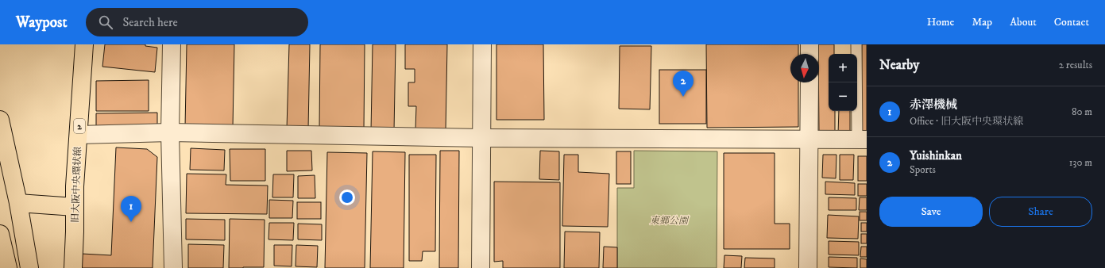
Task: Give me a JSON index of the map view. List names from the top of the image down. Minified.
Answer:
{"streets":{"main road":["2","旧大阪中央環状線"]},"parks":["東郷公園"],"north":"bottom","page":{"header":"Waypost","search":"Search here","nav":["Home","Map","About","Contact"],"heading":["Nearby","2 results"],"map_buttons":["+","−"],"pins":["2","1"],"list":[{"mark":"1","name":"赤澤機械","note":"Office · 旧大阪中央環状線","value":"80 m"},{"mark":"2","name":"Yuishinkan","note":"Sports","value":"130 m"}],"buttons":["Save","Share"]}}
